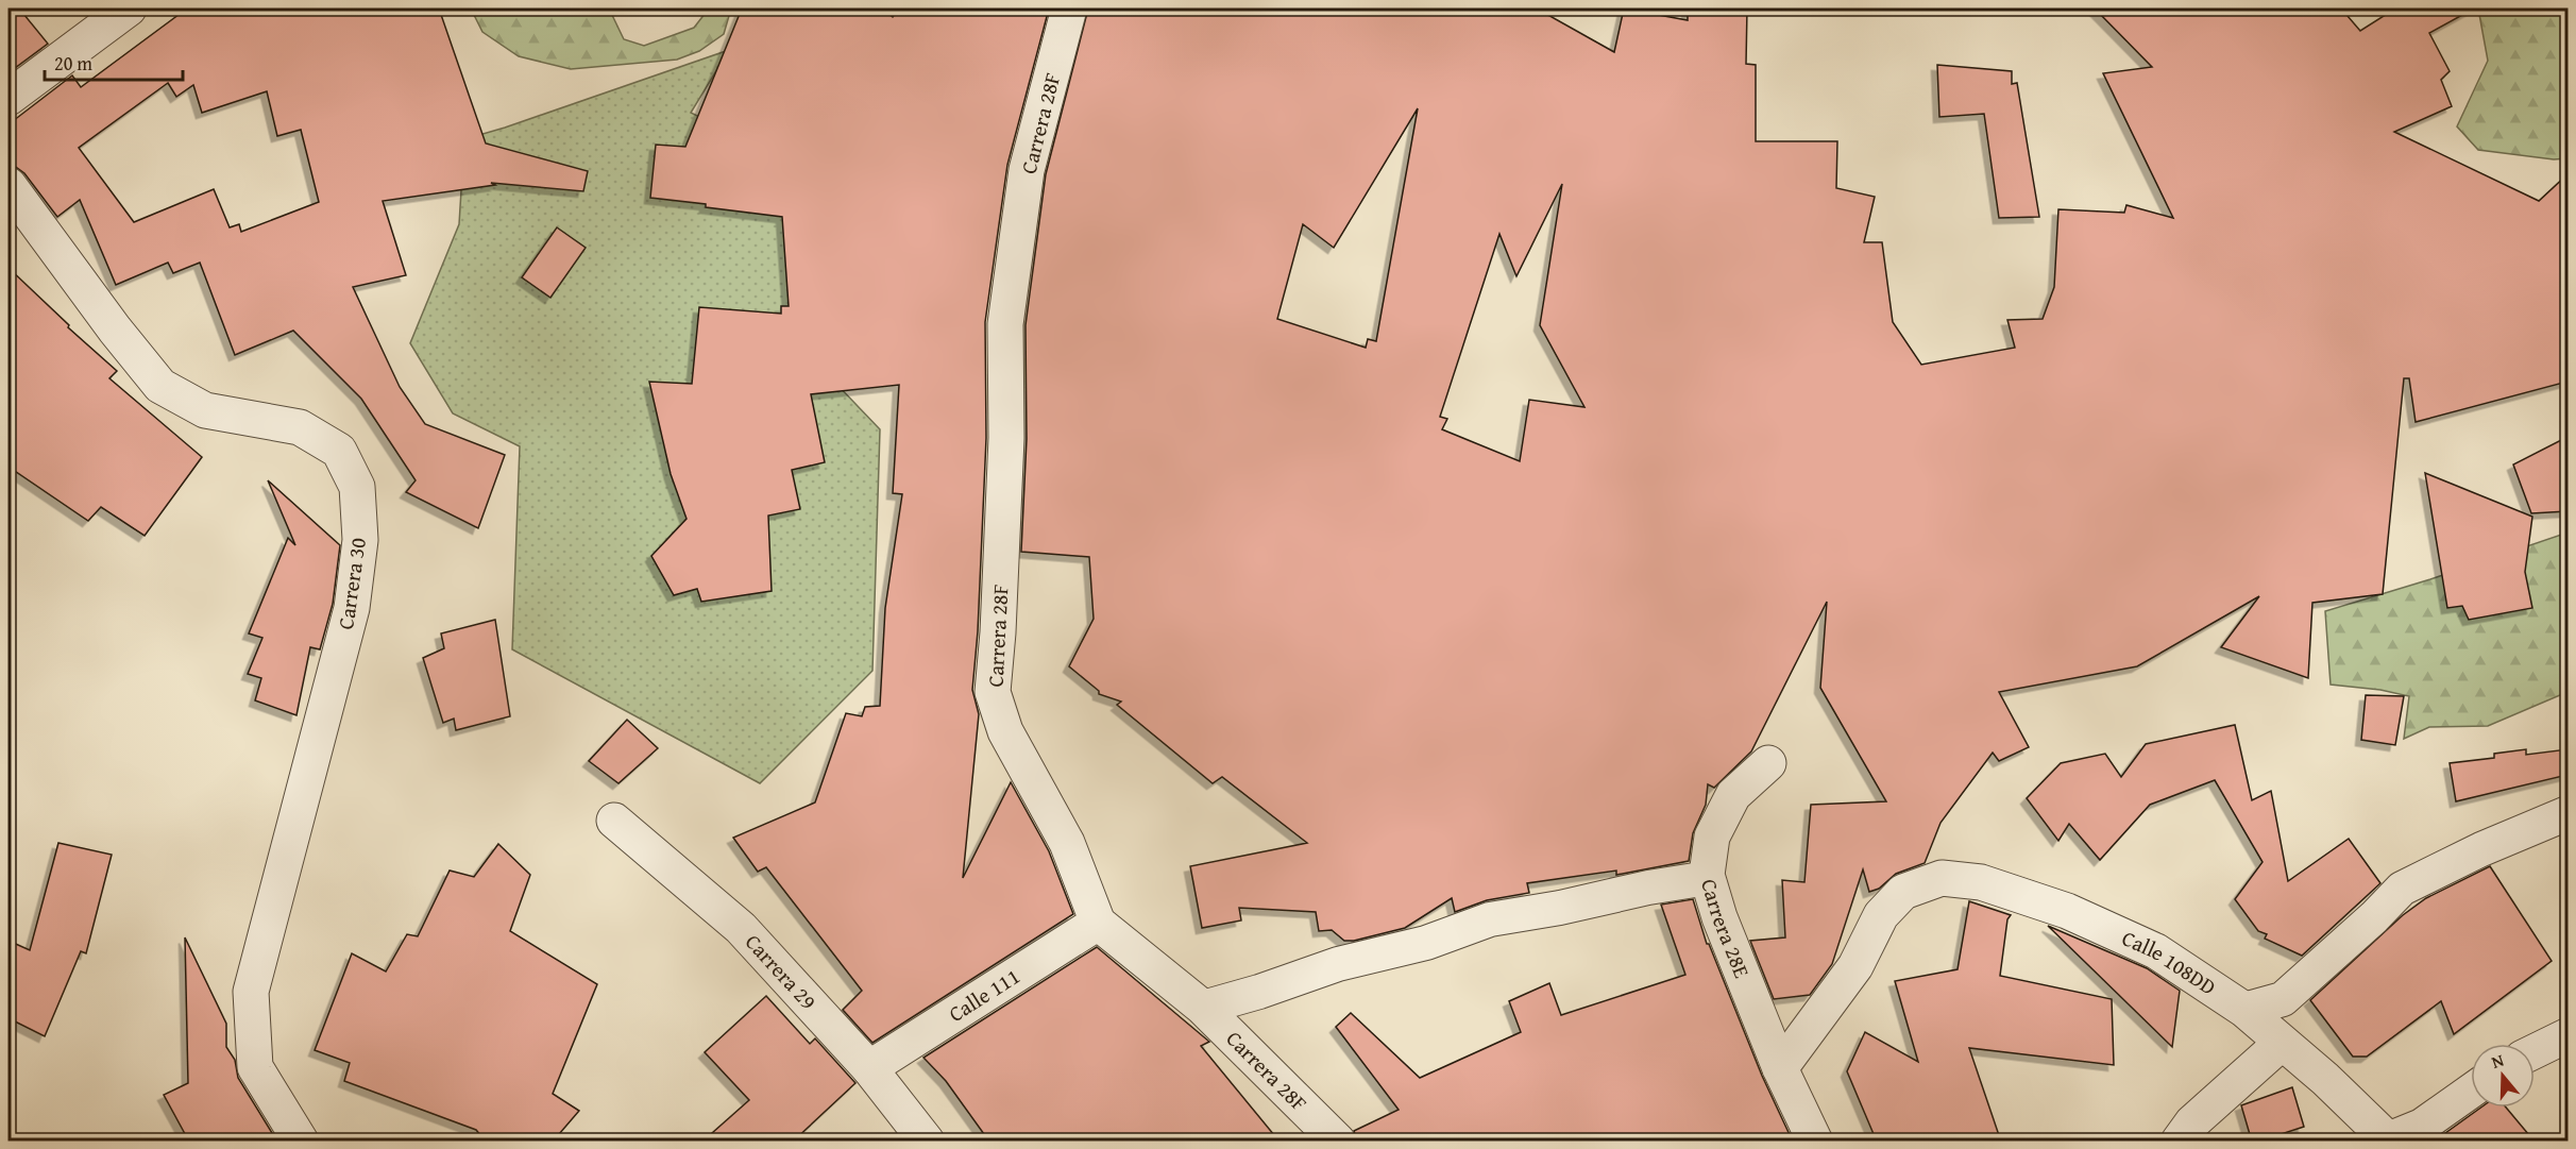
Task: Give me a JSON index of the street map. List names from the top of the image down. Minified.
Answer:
{"streets":{"street":["Carrera 28F","Carrera 30","Carrera 28E","Calle 108DD","Carrera 29","Calle 111"]},"crossings":[["Carrera 28F","Calle 111"],["Carrera 28E","Calle 108DD"],["Carrera 29","Calle 111"]],"scale_bar":"20 m","north":"top"}
